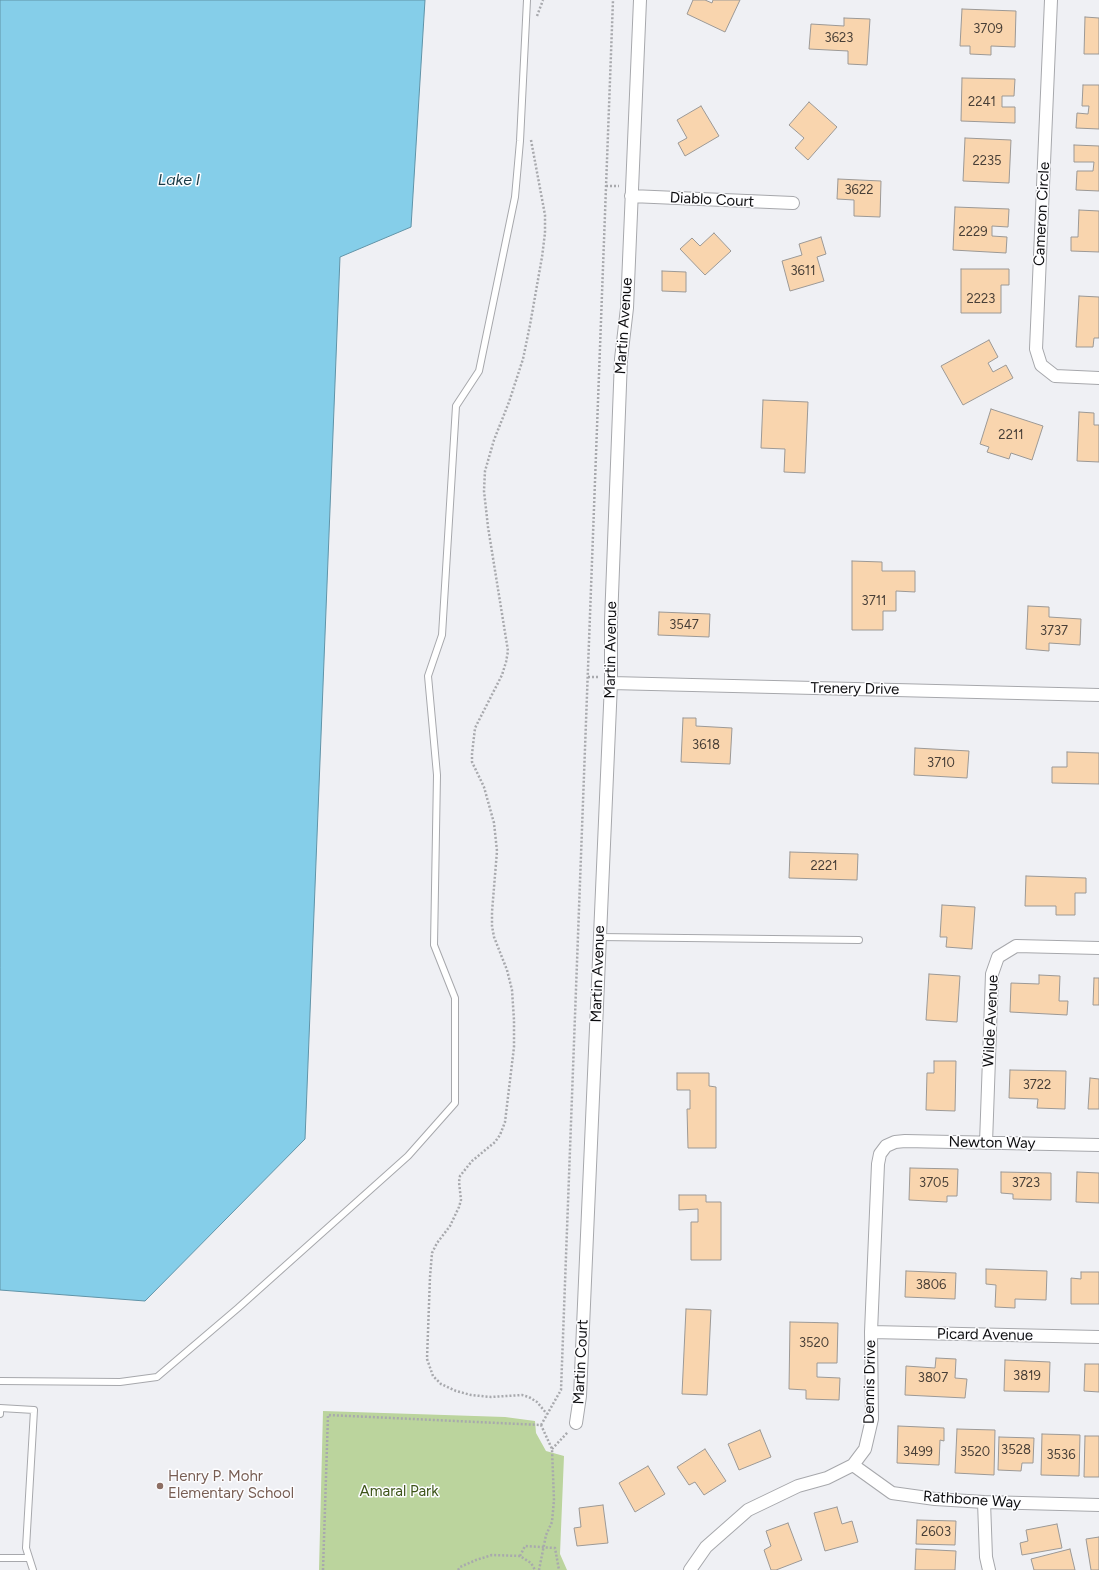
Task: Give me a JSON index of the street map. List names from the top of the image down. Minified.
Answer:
{"streets":{"street":["Diablo Court","Cameron Circle","Martin Avenue","Trenery Drive","Wilde Avenue","Newton Way","Picard Avenue","Martin Court","Dennis Drive","Rathbone Way"]},"crossings":[["Diablo Court","Martin Avenue"],["Martin Avenue","Trenery Drive"],["Martin Avenue","Martin Court"],["Wilde Avenue","Newton Way"],["Newton Way","Dennis Drive"],["Picard Avenue","Dennis Drive"],["Dennis Drive","Rathbone Way"]],"water":["Lake I"],"parks":["Amaral Park"],"places":["Henry P. Mohr Elementary School"],"house_numbers":["3709","3623","2241","2235","3622","2229","3611","2223","2211","3711","3547","3737","3618","3710","2221","3722","3705","3723","3806","3520","3819","3807","3528","3499","3520","3536","2603"]}
